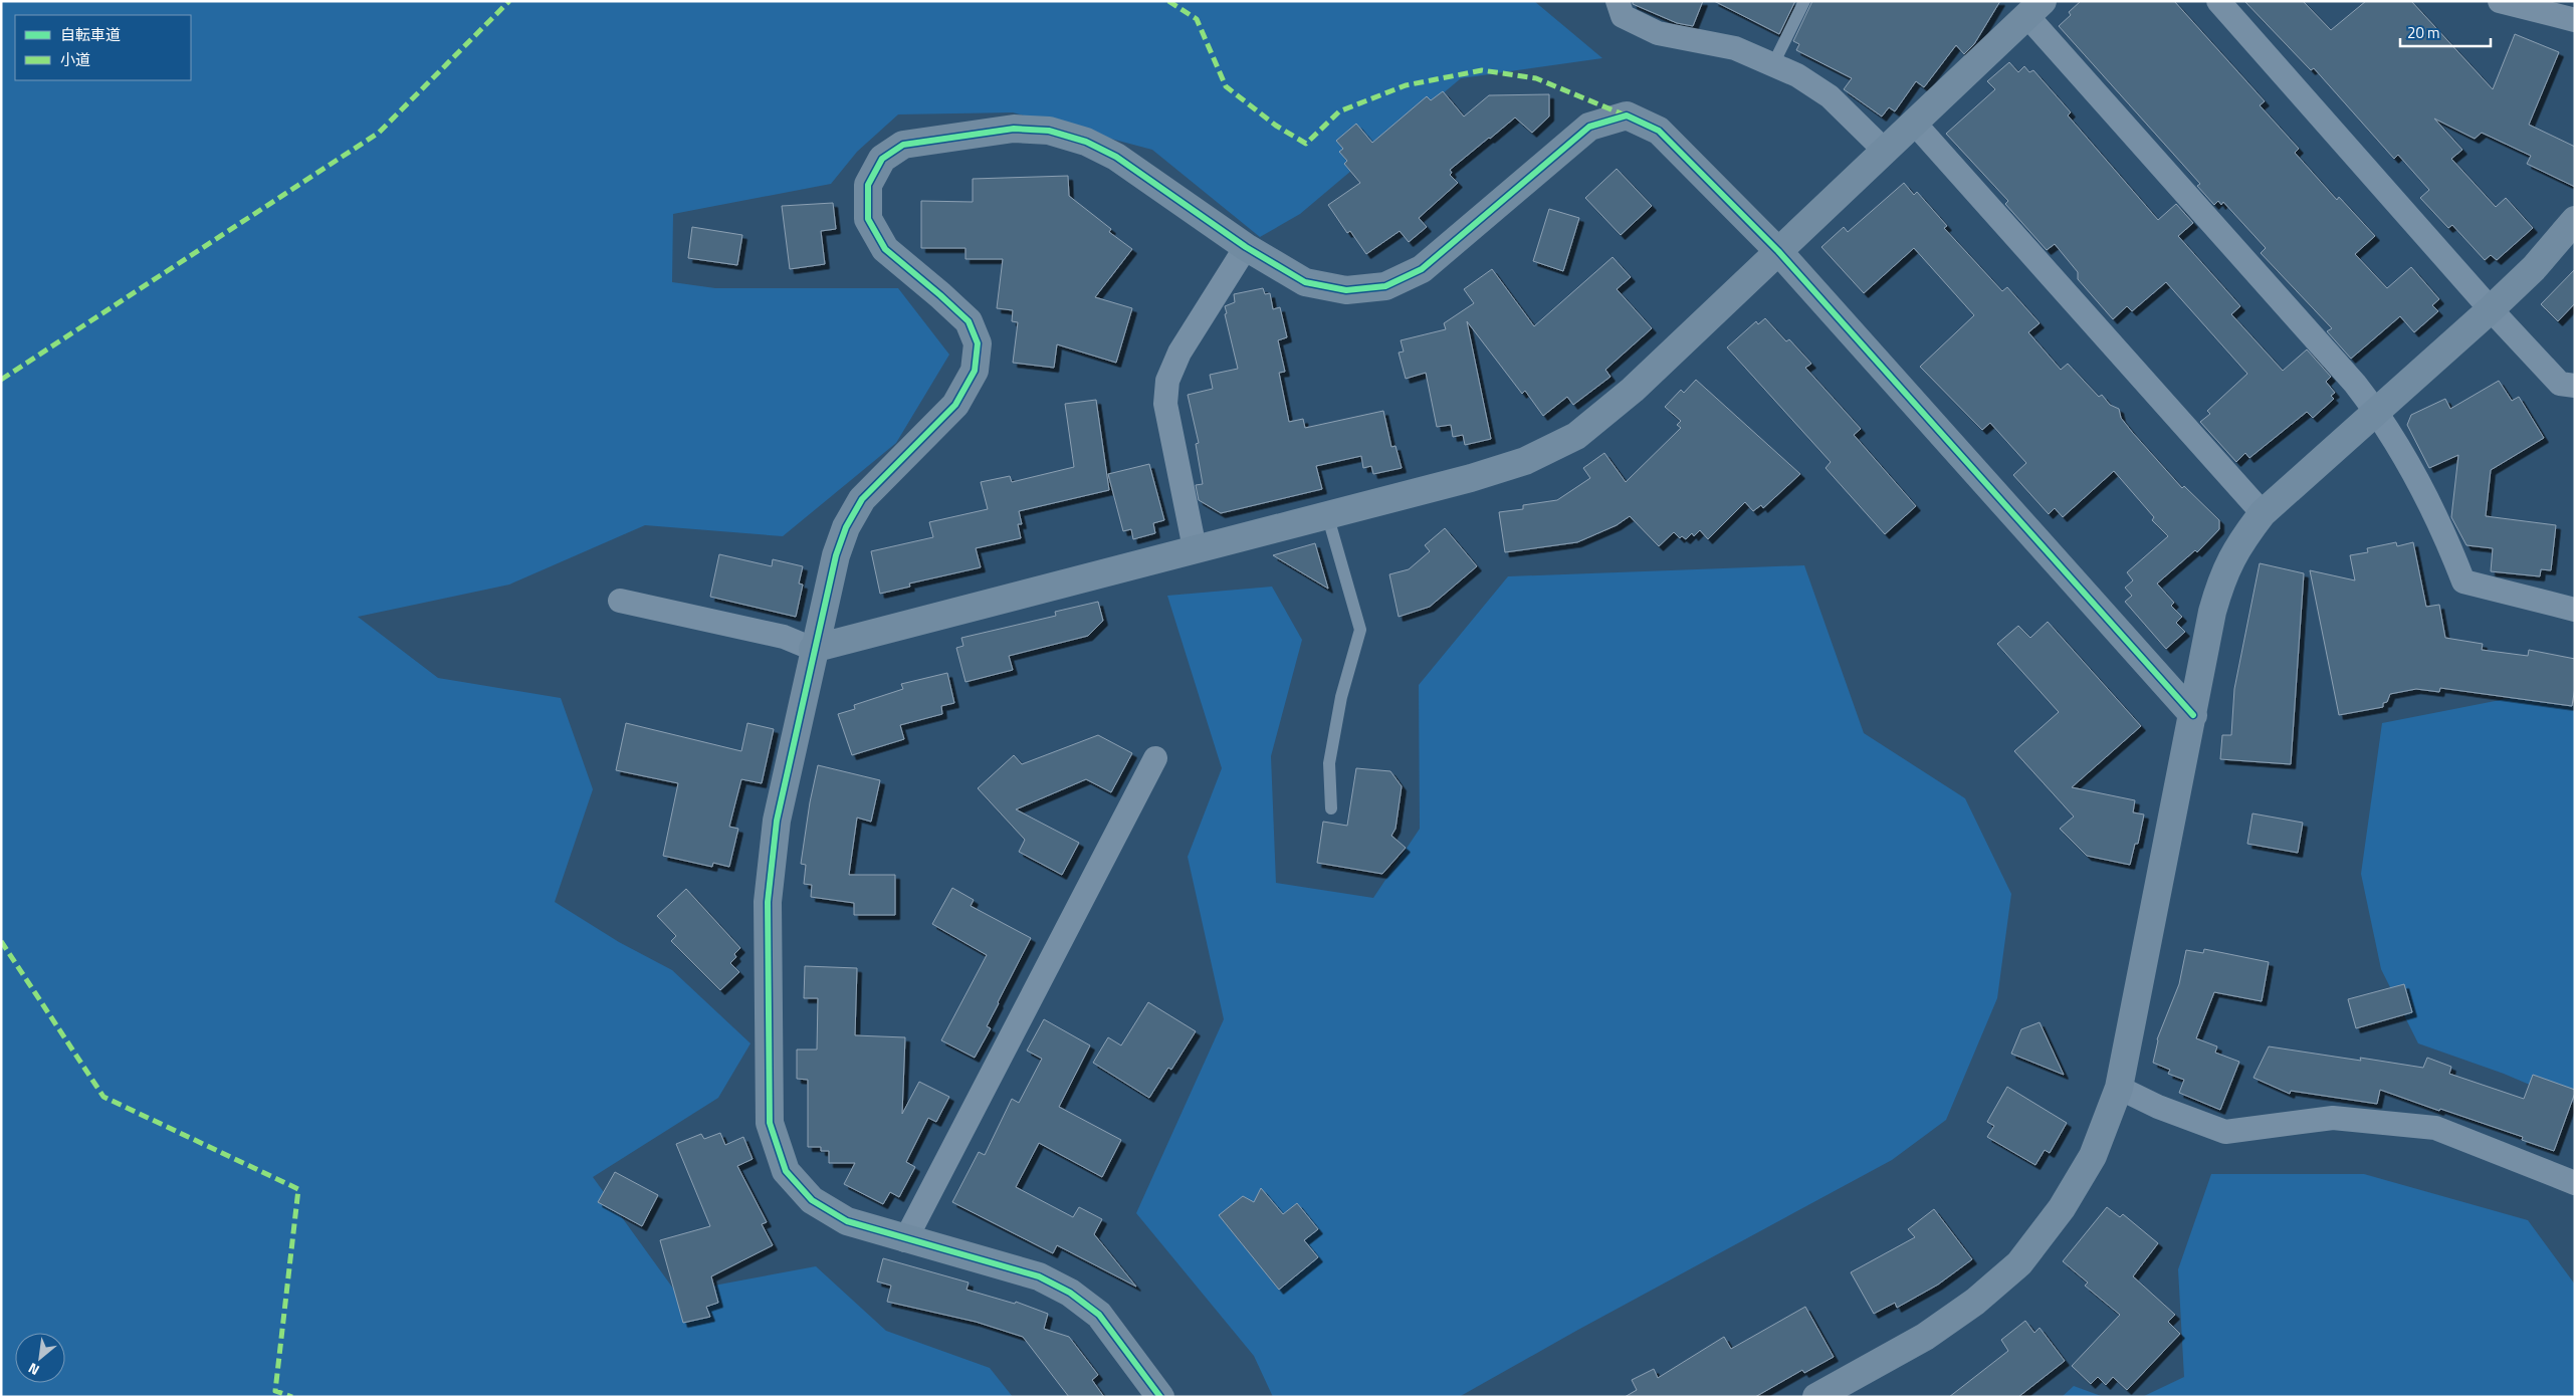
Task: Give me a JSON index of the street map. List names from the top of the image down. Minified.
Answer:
{"legend":["自転車道","小道"],"scale_bar":"20 m","north":"bottom left"}
